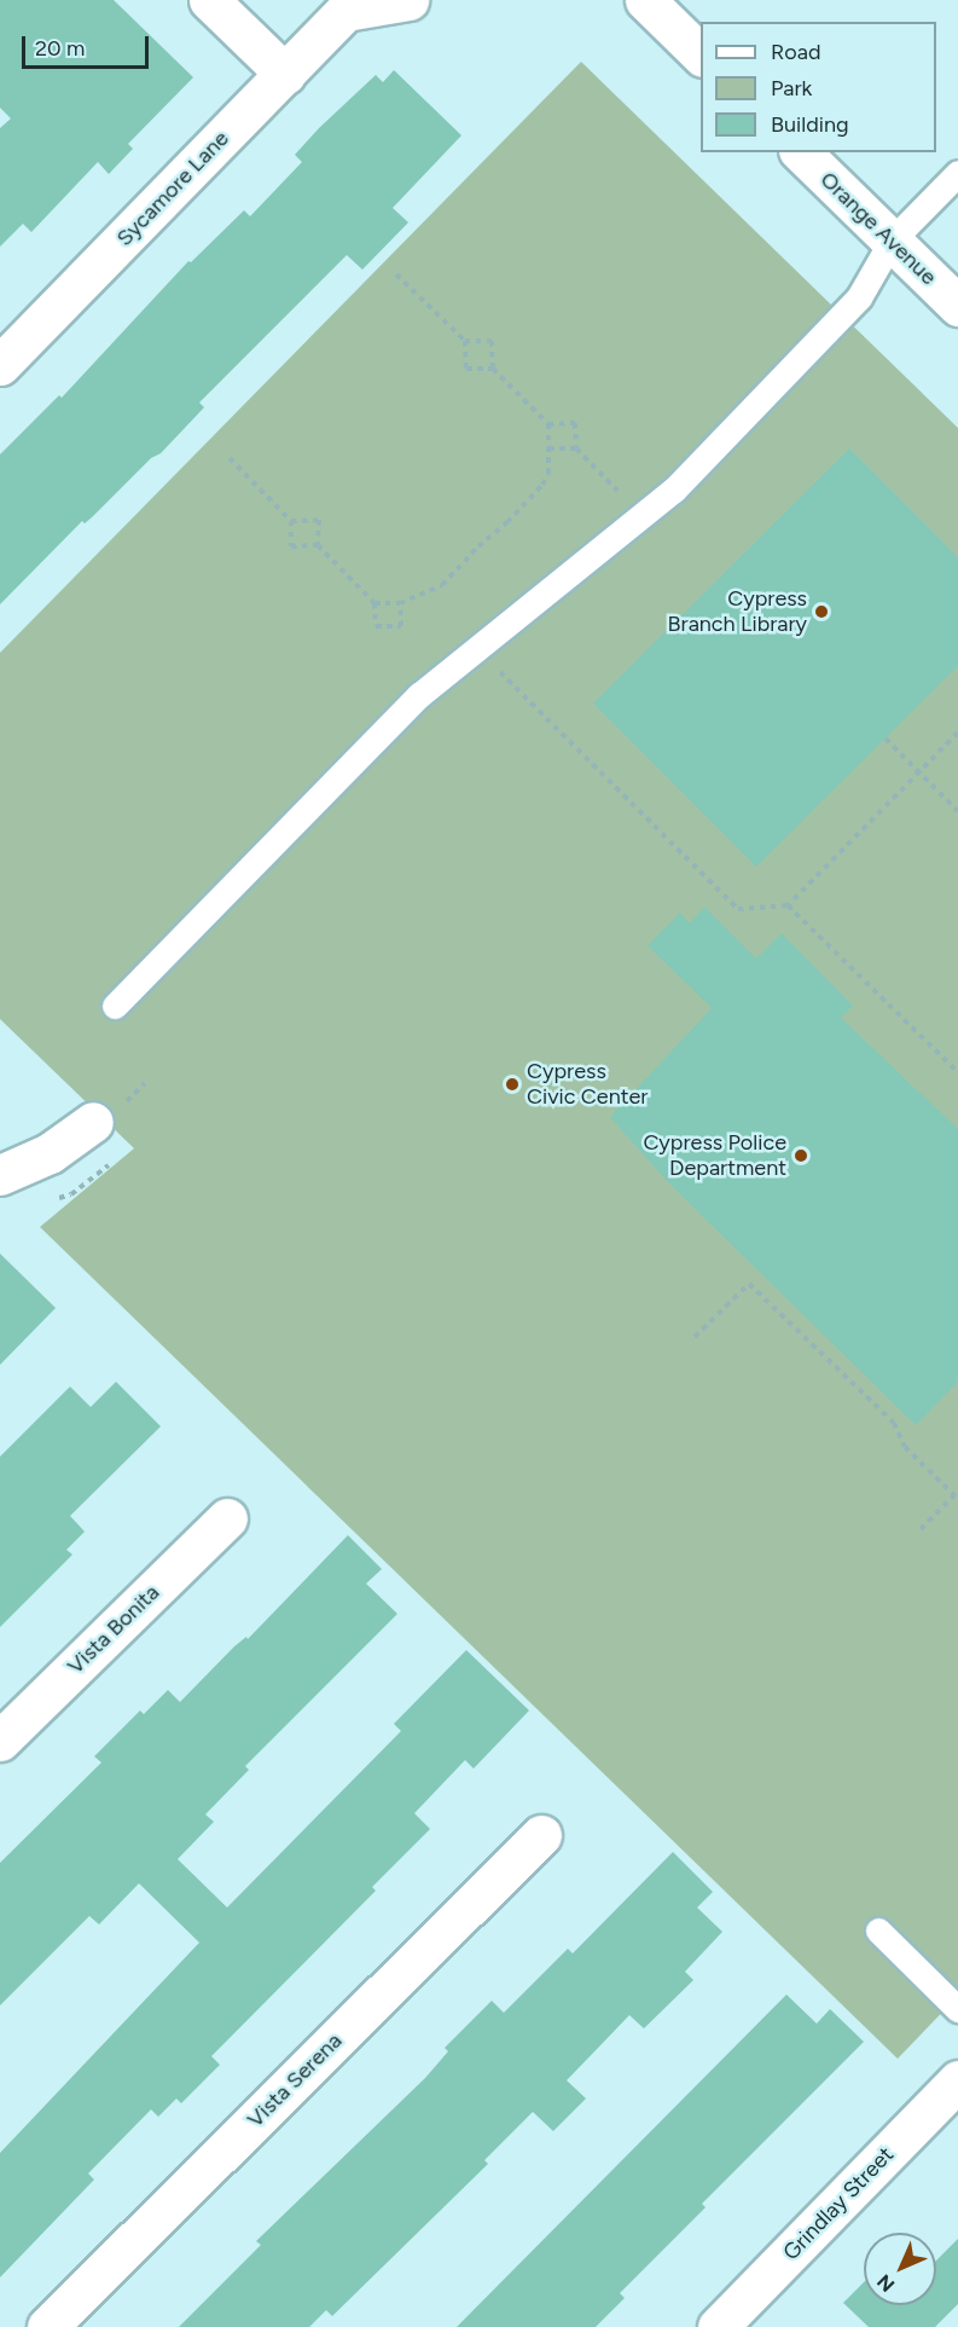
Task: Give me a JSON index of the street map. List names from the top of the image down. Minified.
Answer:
{"streets":{"street":["Sycamore Lane","Orange Avenue","Vista Bonita","Vista Serena","Grindlay Street"]},"places":["Cypress Branch Library","Cypress Civic Center","Cypress Police Department"],"legend":["Road","Park","Building"],"scale_bar":"20 m","north":"bottom left"}
